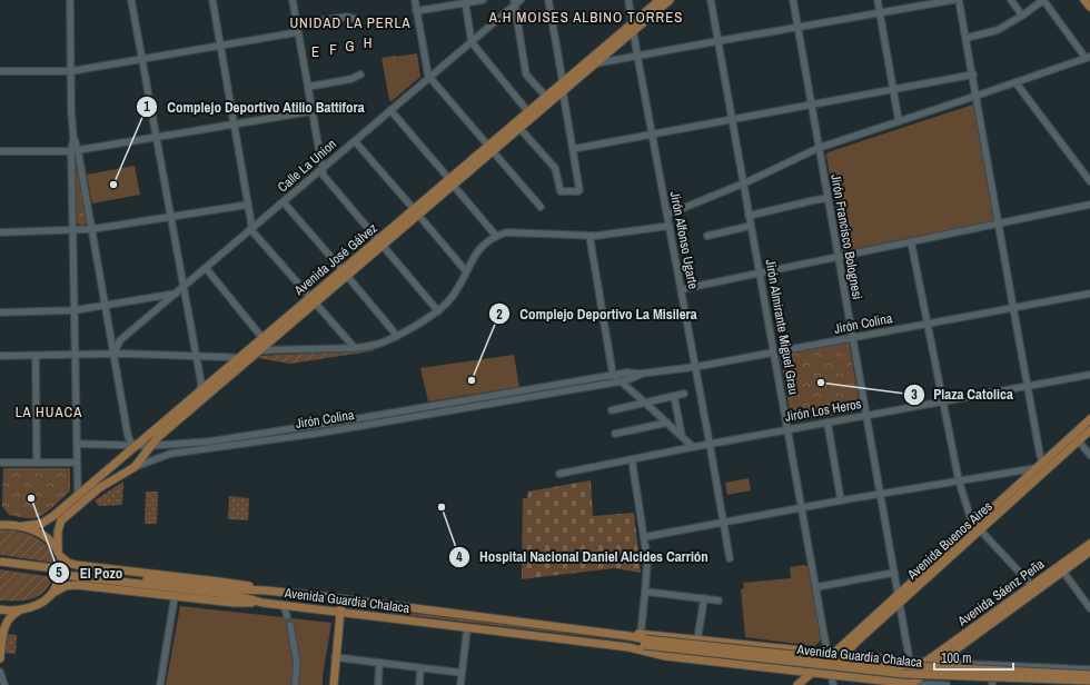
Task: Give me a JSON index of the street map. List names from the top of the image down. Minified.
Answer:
{"streets":{"main road":["Avenida José Gálvez","Jirón Colina","Avenida Buenos Aires","Avenida Sáenz Peña","Avenida Guardia Chalaca"],"street":["Calle La Union","Jirón Francisco Bolognesi","Jirón Alfonso Ugarte","Jirón Almirante Miguel Grau","Jirón Los Heros"]},"crossings":[["Jirón Francisco Bolognesi","Jirón Colina"],["Jirón Francisco Bolognesi","Jirón Los Heros"],["Jirón Francisco Bolognesi","Avenida Buenos Aires"],["Jirón Francisco Bolognesi","Avenida Guardia Chalaca"],["Jirón Alfonso Ugarte","Avenida José Gálvez"],["Jirón Alfonso Ugarte","Jirón Colina"],["Jirón Alfonso Ugarte","Jirón Los Heros"],["Avenida José Gálvez","Jirón Colina"],["Jirón Colina","Jirón Almirante Miguel Grau"],["Jirón Almirante Miguel Grau","Jirón Los Heros"],["Jirón Almirante Miguel Grau","Avenida Buenos Aires"],["Jirón Almirante Miguel Grau","Avenida Guardia Chalaca"],["Avenida Buenos Aires","Avenida Guardia Chalaca"],["Avenida Sáenz Peña","Avenida Guardia Chalaca"]],"districts":["A.H MOISES ALBINO TORRES","UNIDAD LA PERLA","H","G","F","E","LA HUACA"],"places":["Complejo Deportivo Atilio Battifora","Complejo Deportivo La Misilera","Plaza Catolica","El Pozo","Hospital Nacional Daniel Alcides Carrión"],"scale_bar":"100 m"}
